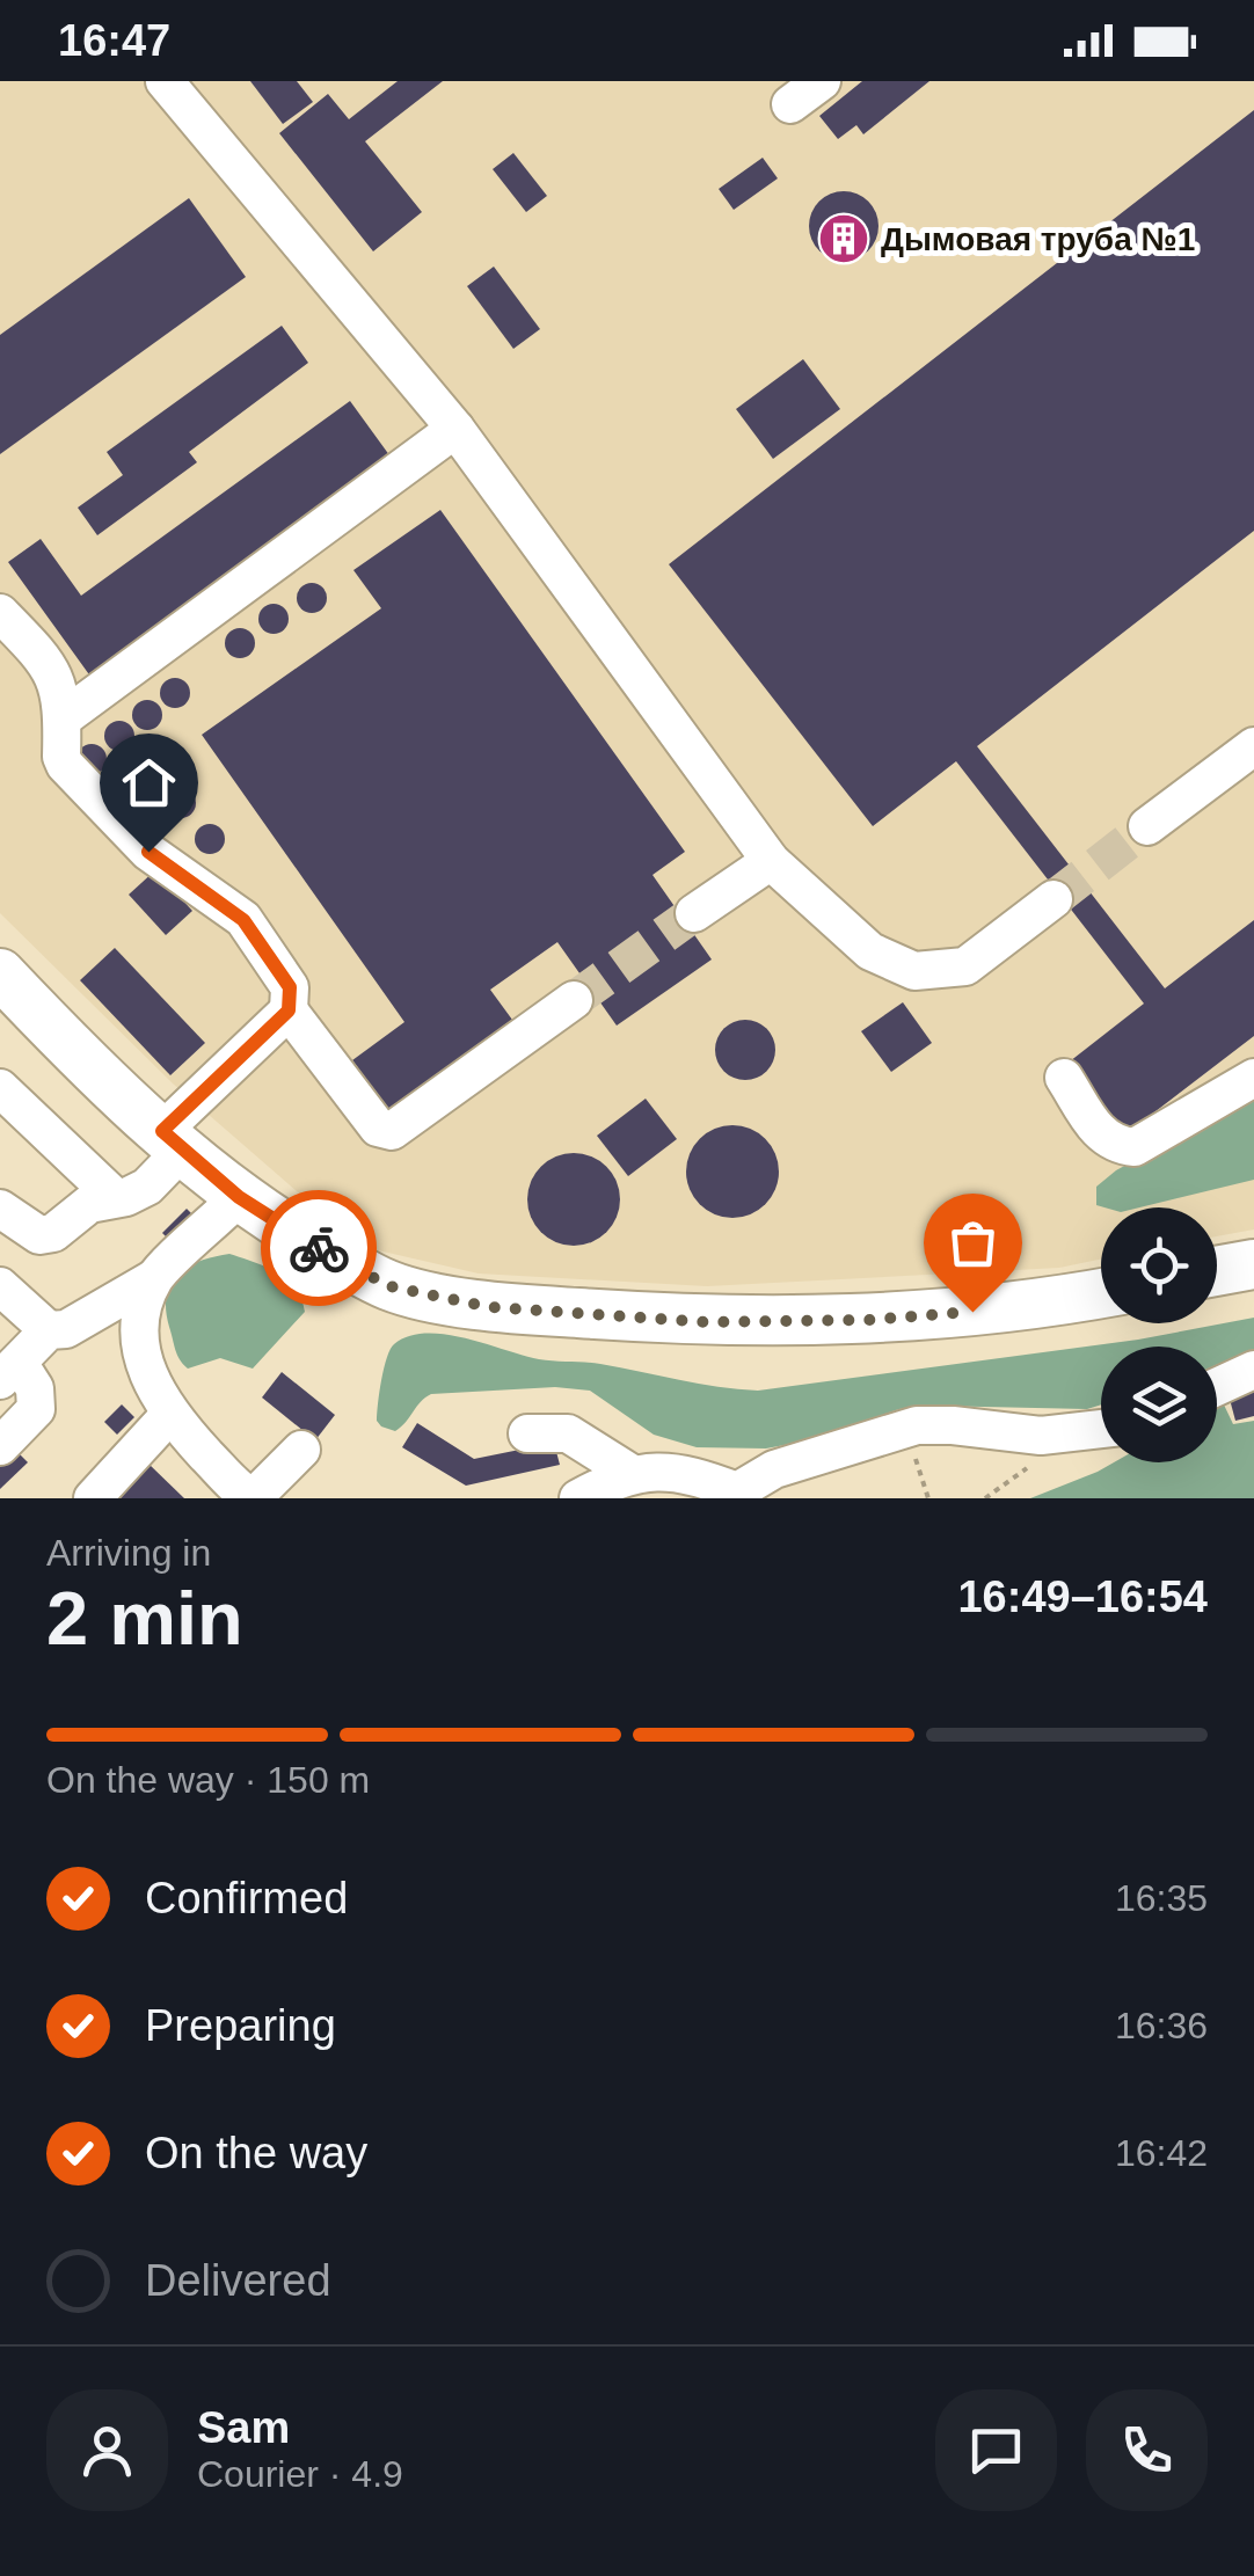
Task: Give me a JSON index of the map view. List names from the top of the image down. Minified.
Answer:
{"places":{"building":["Дымовая труба №1"]},"page":{"status":"16:47","heading":["2 min","Arriving in","16:49–16:54"],"panel":["Sam","Courier · 4.9"],"bar":"On the way · 150 m","list":[["Confirmed","16:35"],["Preparing","16:36"],["On the way","16:42"],"Delivered"]}}
